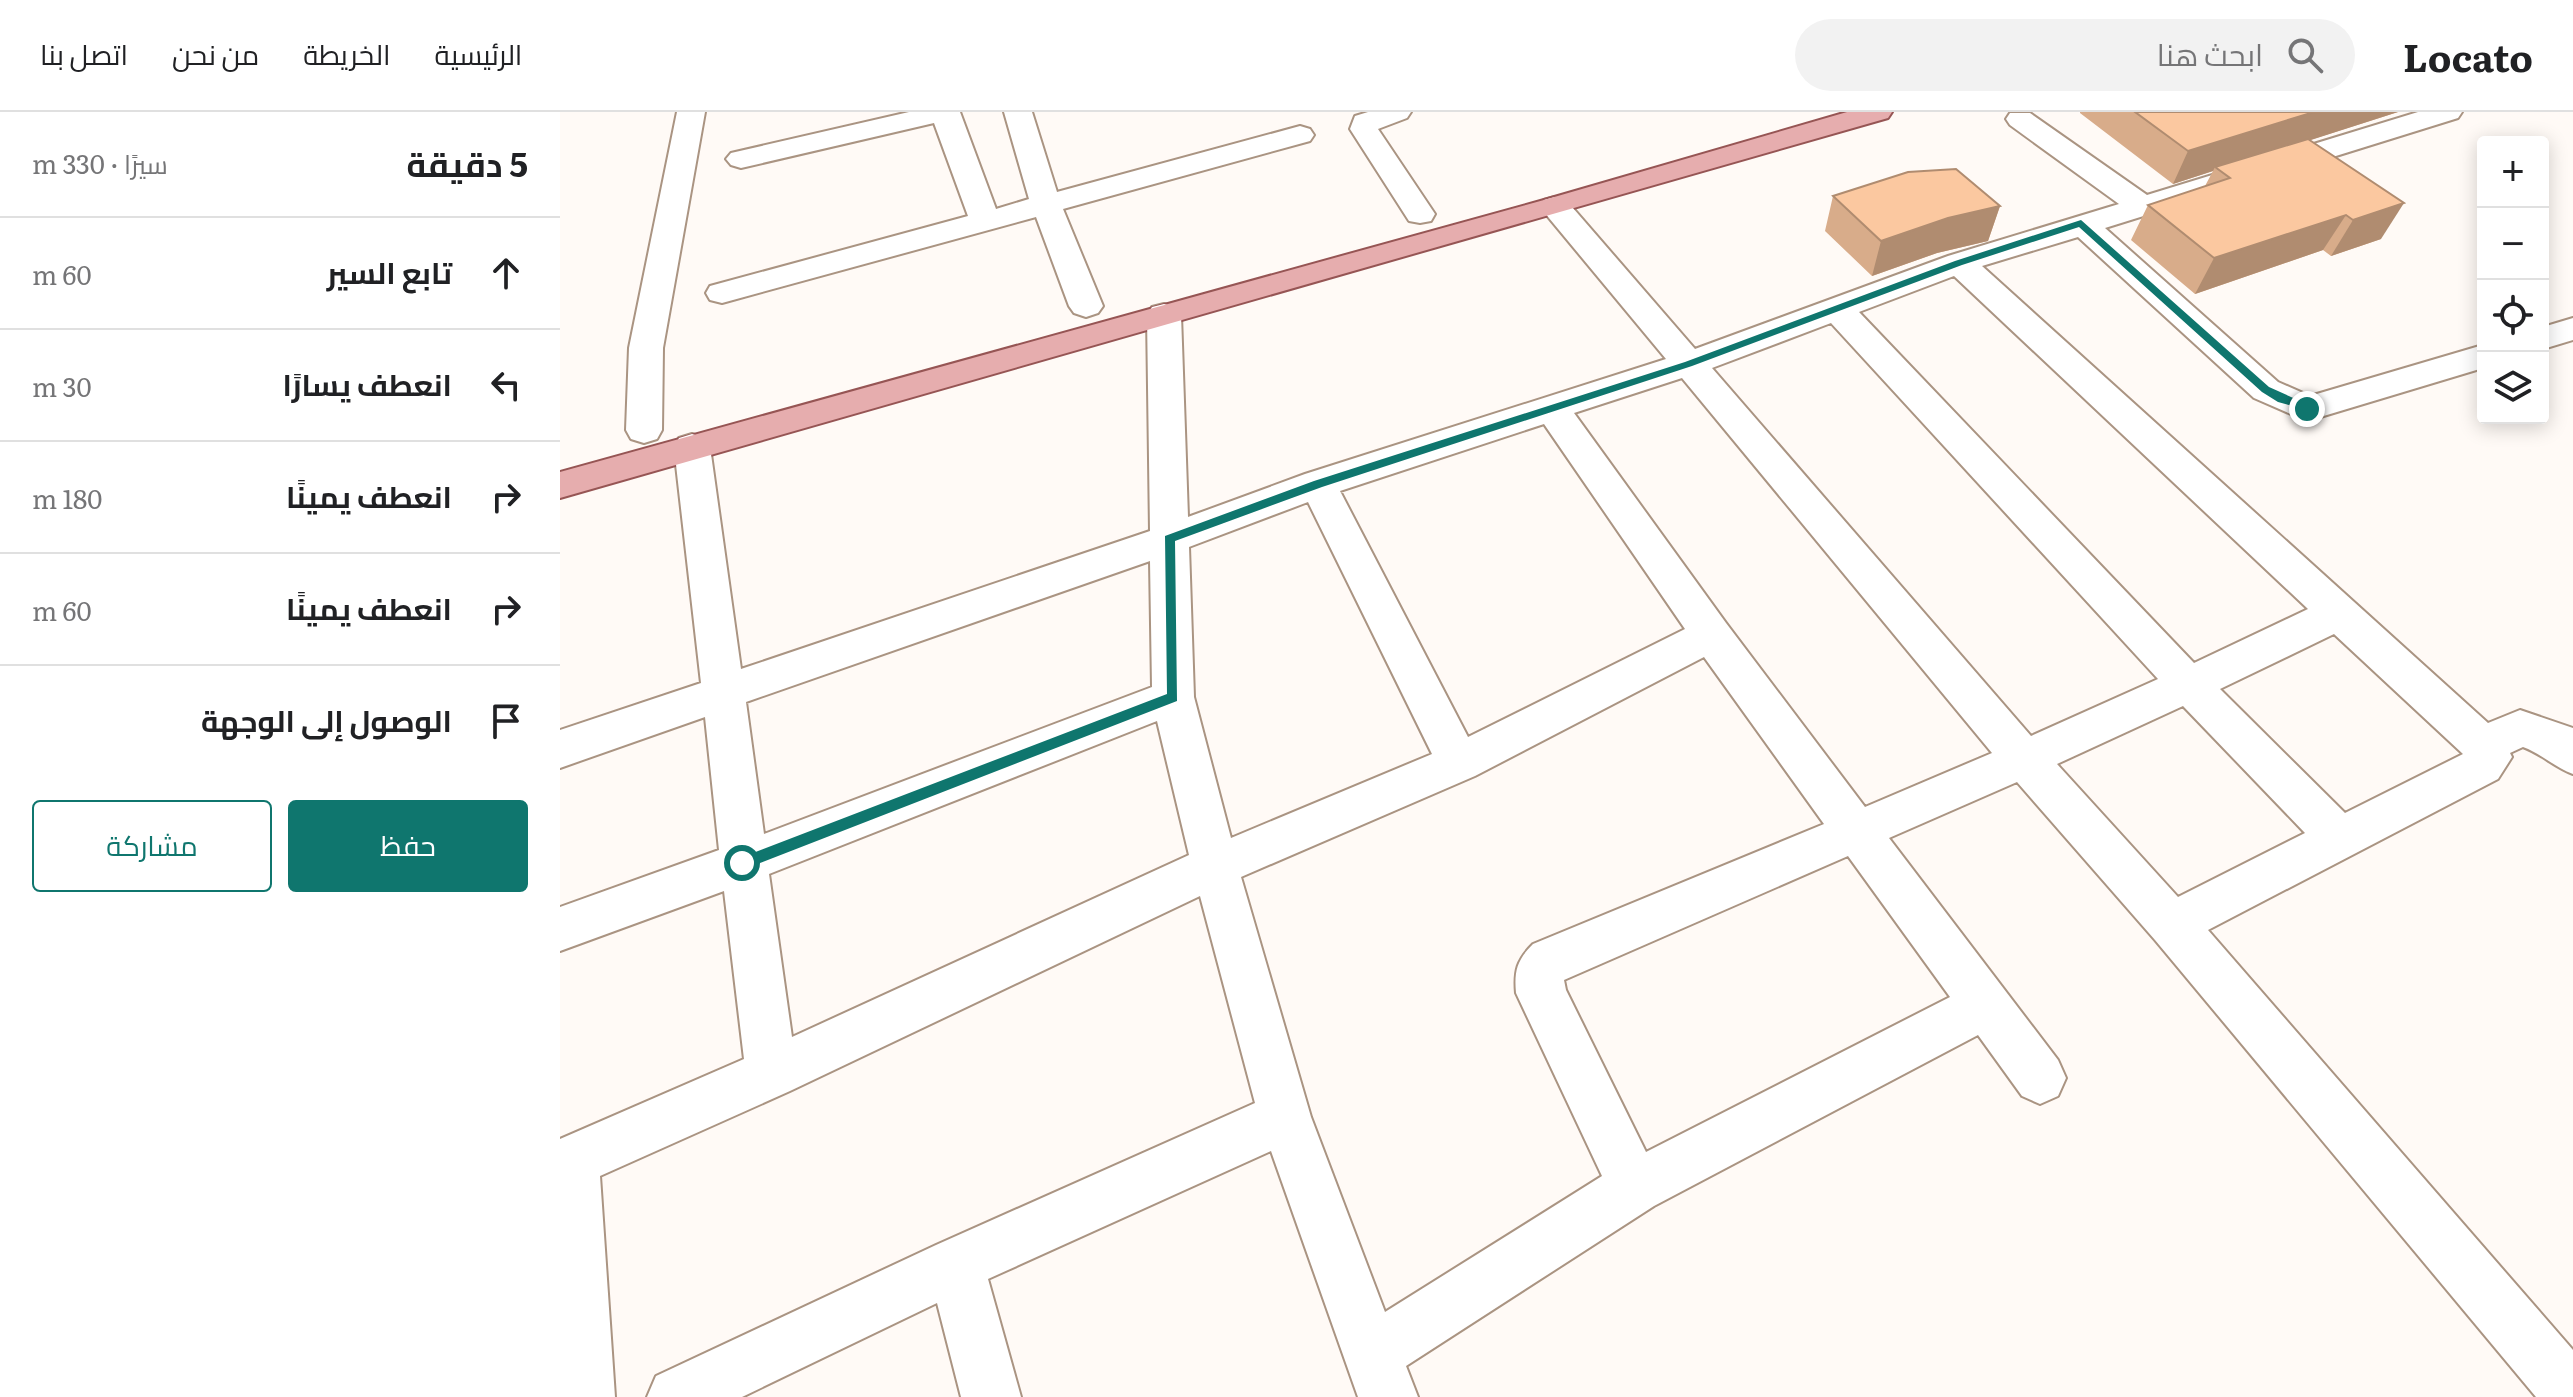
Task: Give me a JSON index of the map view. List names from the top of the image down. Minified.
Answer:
{"page":{"header":"Locato","search":"ابحث هنا","nav":["الرئيسية","الخريطة","من نحن","اتصل بنا"],"heading":["5 دقيقة","سيرًا · 330 m"],"map_buttons":["+","−"],"list":[["تابع السير","60 m"],["انعطف يسارًا","30 m"],["انعطف يمينًا","180 m"],["انعطف يمينًا","60 m"],"الوصول إلى الوجهة"],"buttons":["حفظ","مشاركة"]}}
